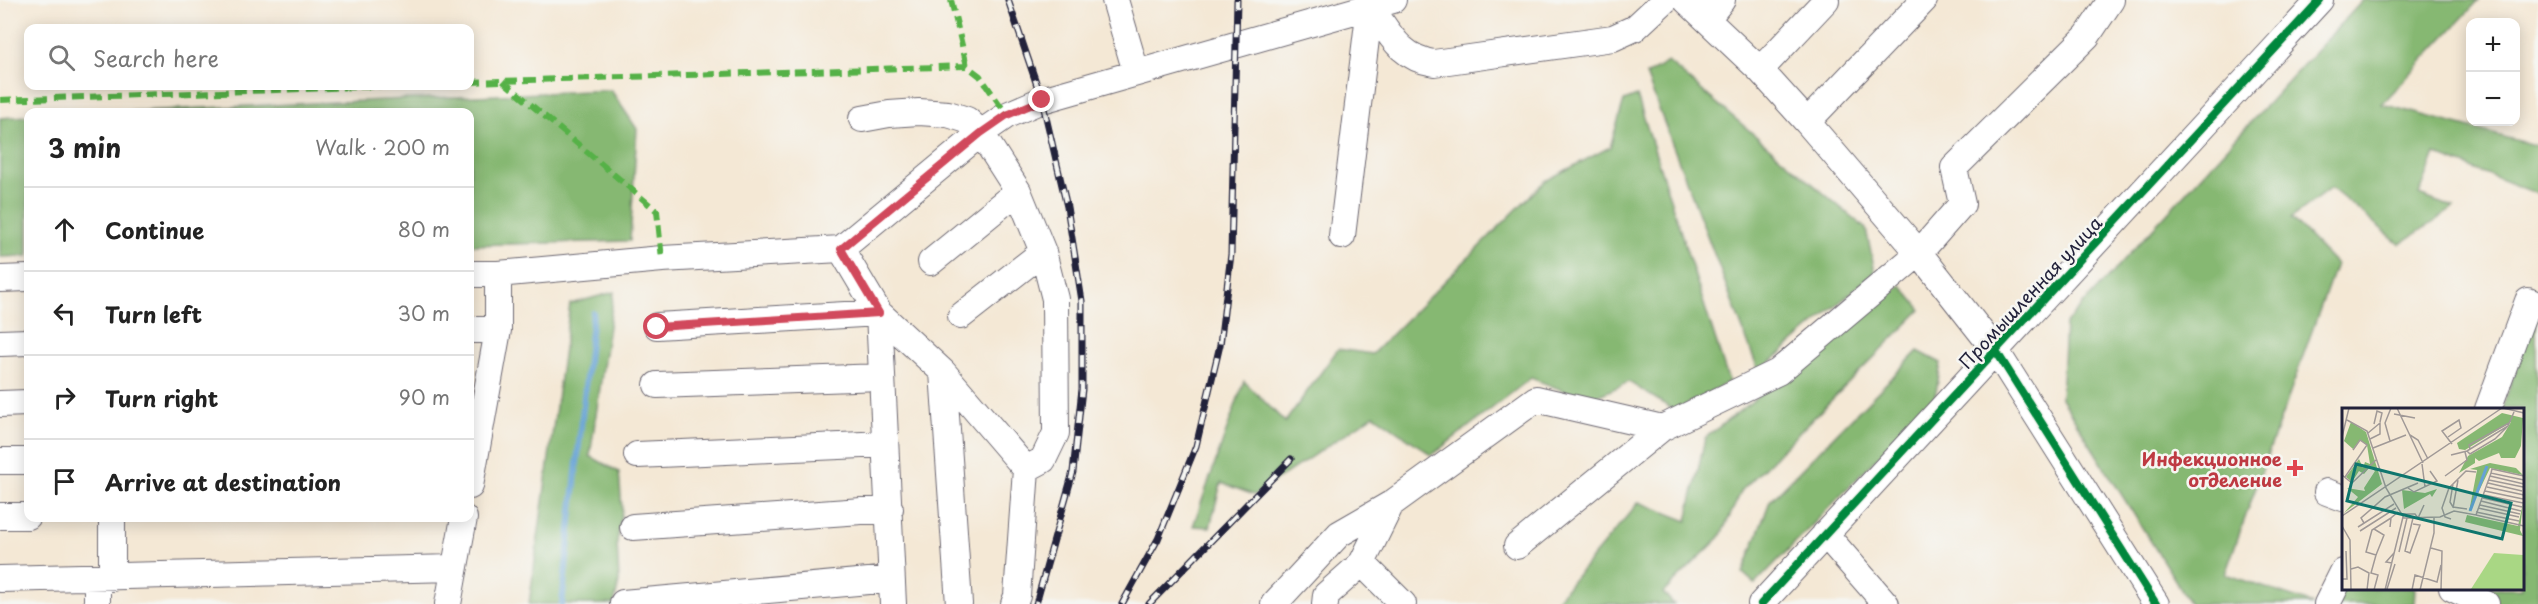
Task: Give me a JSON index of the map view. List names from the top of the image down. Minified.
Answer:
{"streets":{"street":["Промышленная улица"]},"places":{"health":["Инфекционное отделение"]},"page":{"map_buttons":["+","−"],"search":"Search here","heading":["3 min","Walk · 200 m"],"list":[["Continue","80 m"],["Turn left","30 m"],["Turn right","90 m"],"Arrive at destination"]}}
